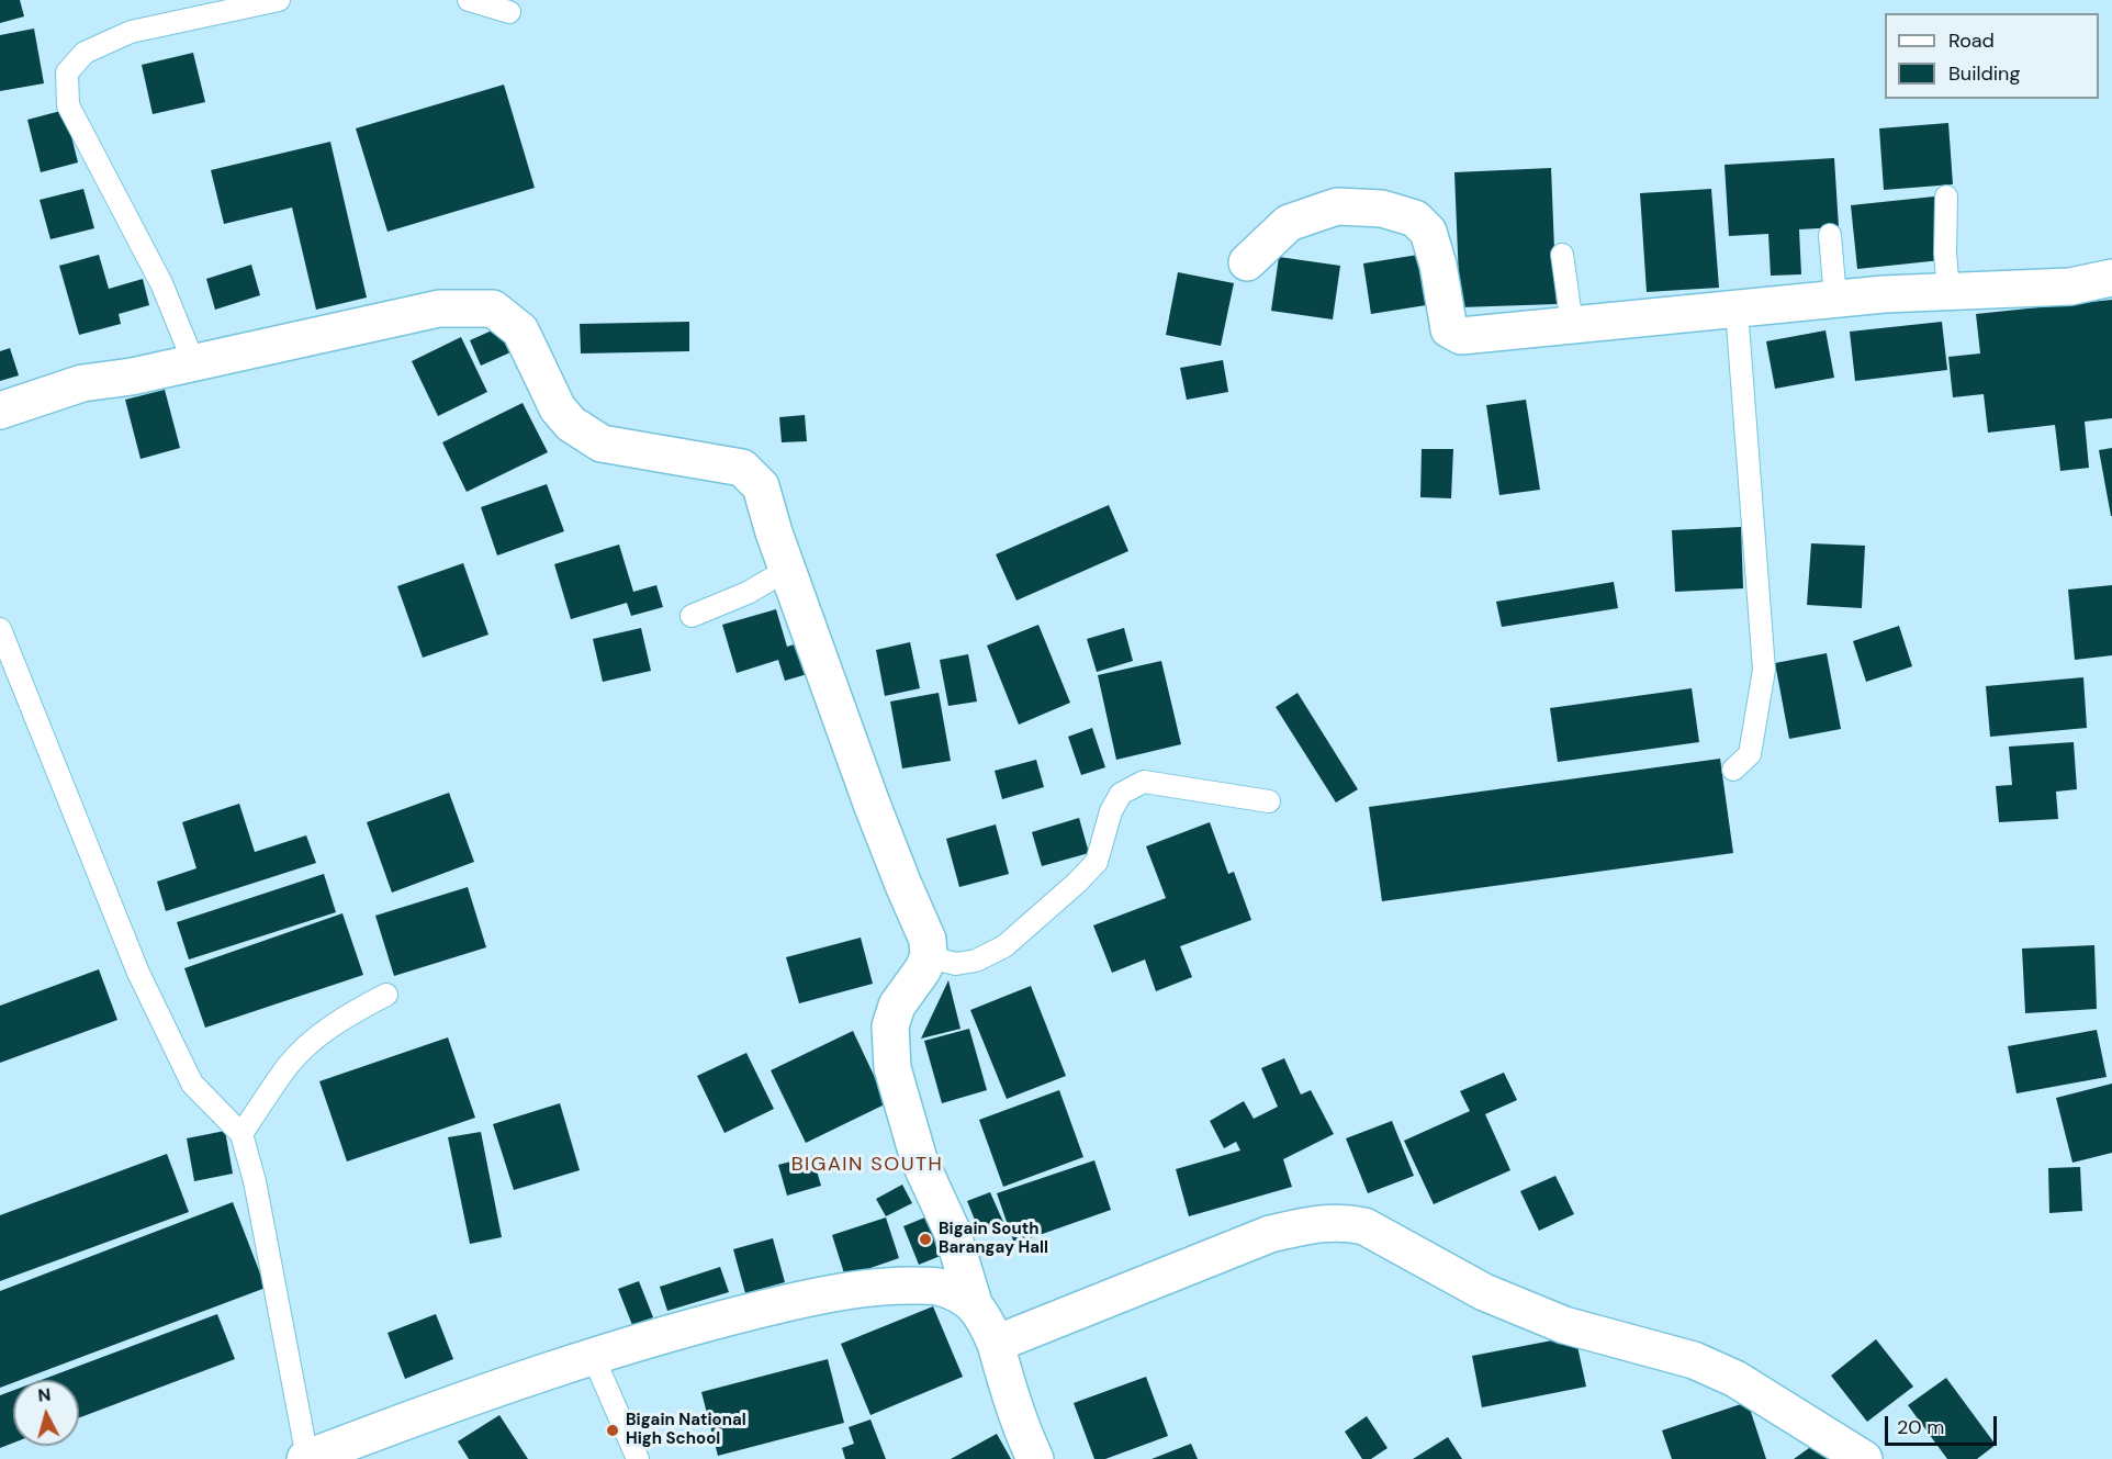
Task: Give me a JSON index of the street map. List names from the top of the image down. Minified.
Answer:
{"districts":["BIGAIN SOUTH"],"places":["Bigain South Barangay Hall","Bigain National High School"],"legend":["Road","Building"],"scale_bar":"20 m","north":"top"}
